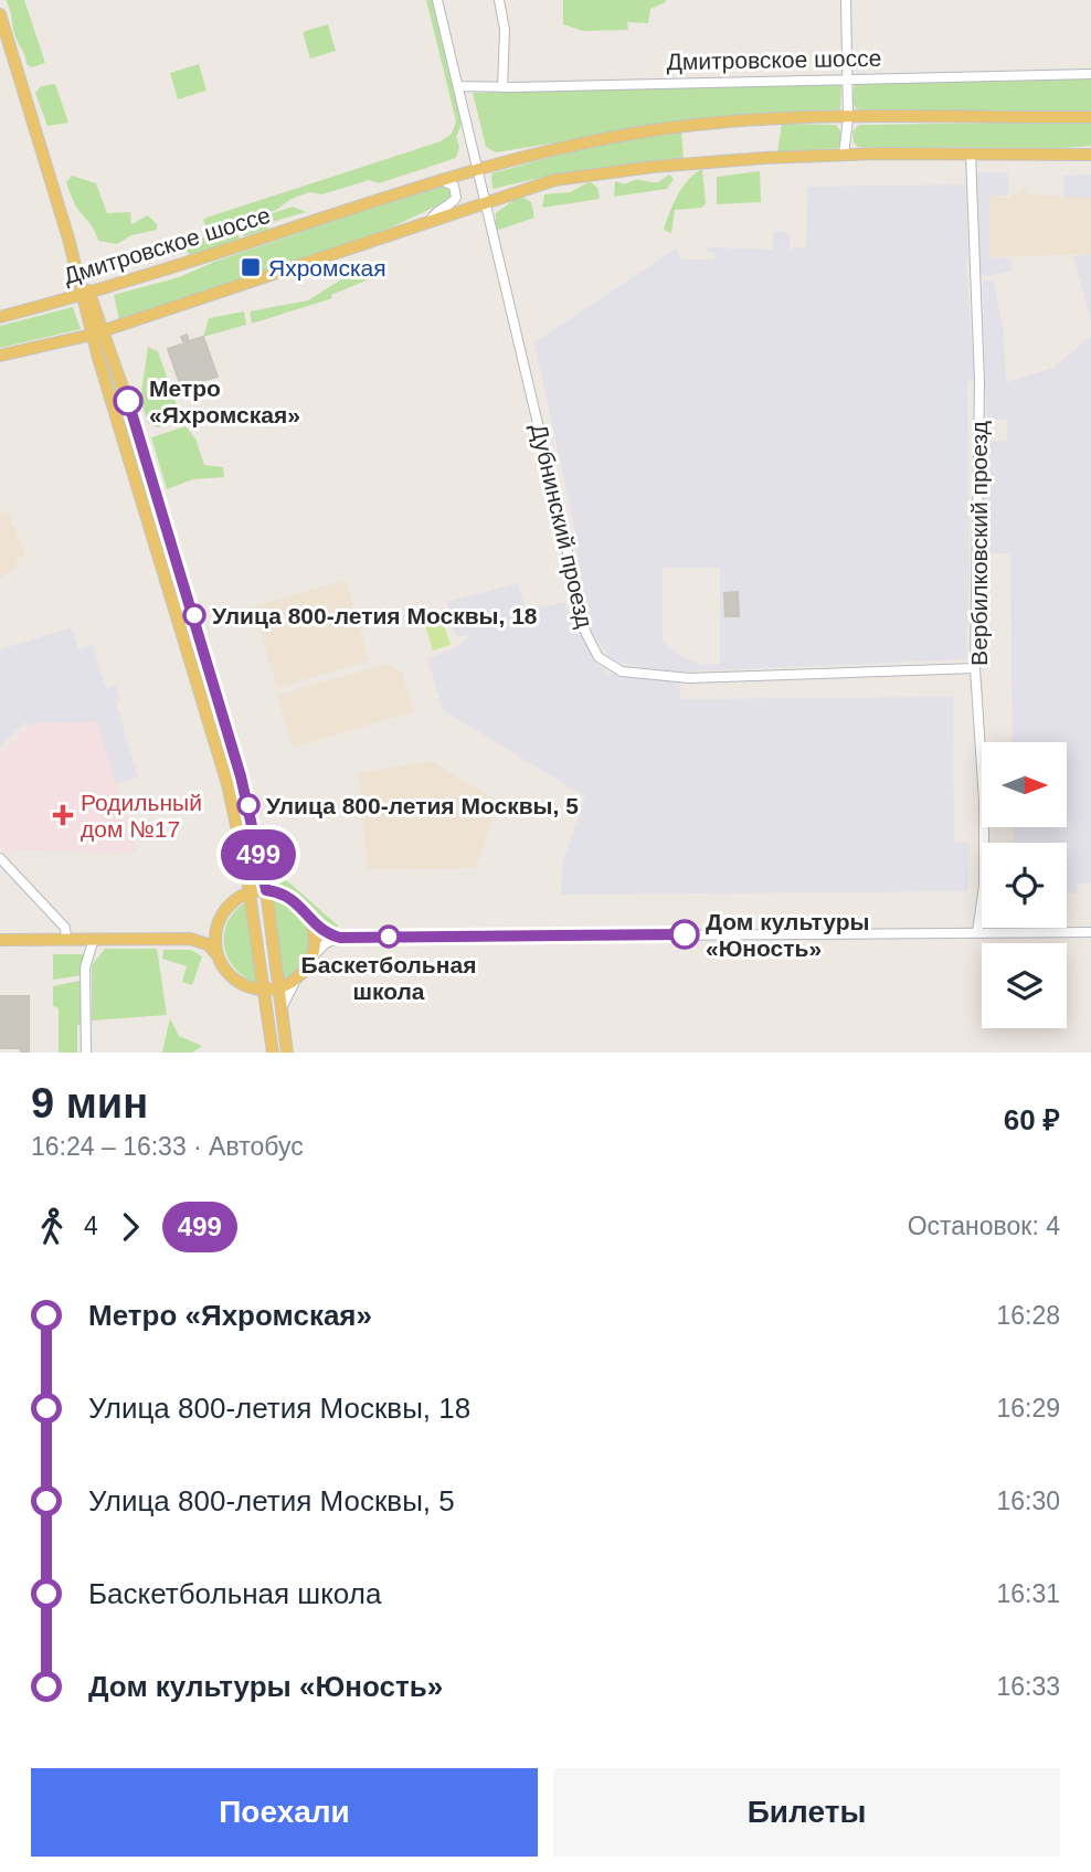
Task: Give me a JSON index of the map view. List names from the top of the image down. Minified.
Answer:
{"streets":{"main road":["Дмитровское шоссе"],"street":["Дубнинский проезд","Вербилковский проезд"]},"crossings":[["Дубнинский проезд","Вербилковский проезд"]],"places":{"transit":["Яхромская"],"other":["Метро «Яхромская»","Улица 800-летия Москвы, 18","Улица 800-летия Москвы, 5","Дом культуры «Юность»","Баскетбольная школа"],"health":["Родильный дом №17"]},"lines":["bus line 499"],"north":"right","page":{"on_map":"499","heading":["9 мин","16:24 – 16:33 · Автобус","60 ₽"],"legs":["4","499","Остановок: 4"],"list":[{"name":"Метро «Яхромская»","value":"16:28"},{"name":"Улица 800-летия Москвы, 18","value":"16:29"},{"name":"Улица 800-летия Москвы, 5","value":"16:30"},{"name":"Баскетбольная школа","value":"16:31"},{"name":"Дом культуры «Юность»","value":"16:33"}],"buttons":["Поехали","Билеты"]}}
